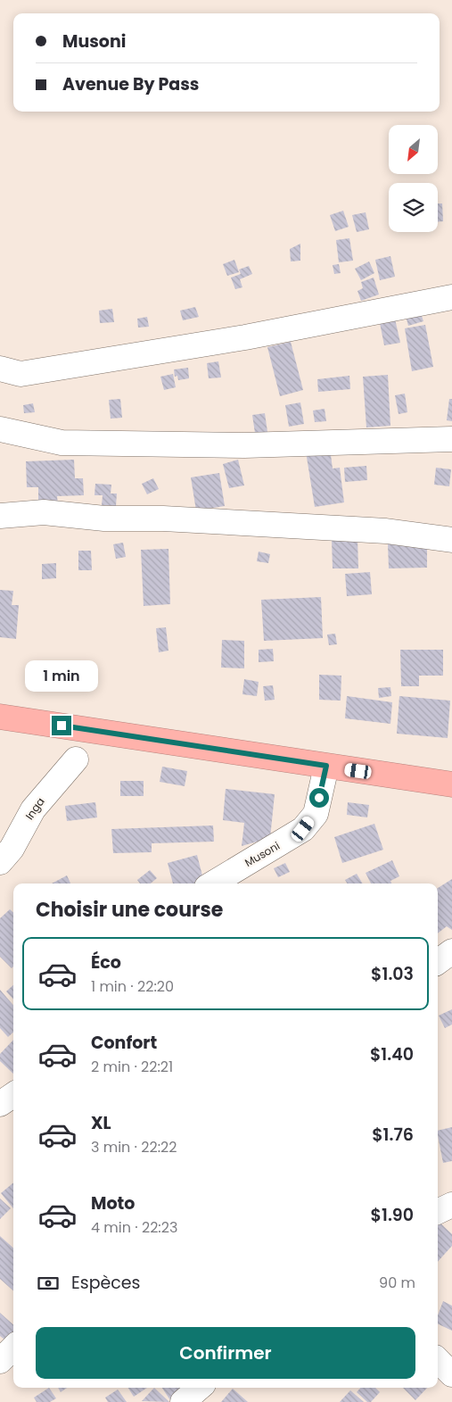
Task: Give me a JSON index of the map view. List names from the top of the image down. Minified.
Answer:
{"streets":{"street":["Inga","Musoni"]},"north":"bottom left","page":{"banner":["Musoni","Avenue By Pass"],"bubble":"1 min","heading":"Choisir une course","list":[{"name":"Éco","note":"1 min · 22:20","value":"$1.03"},{"name":"Confort","note":"2 min · 22:21","value":"$1.40"},{"name":"XL","note":"3 min · 22:22","value":"$1.76"},{"name":"Moto","note":"4 min · 22:23","value":"$1.90"}],"pay":["Espèces","90 m"],"buttons":"Confirmer"}}
